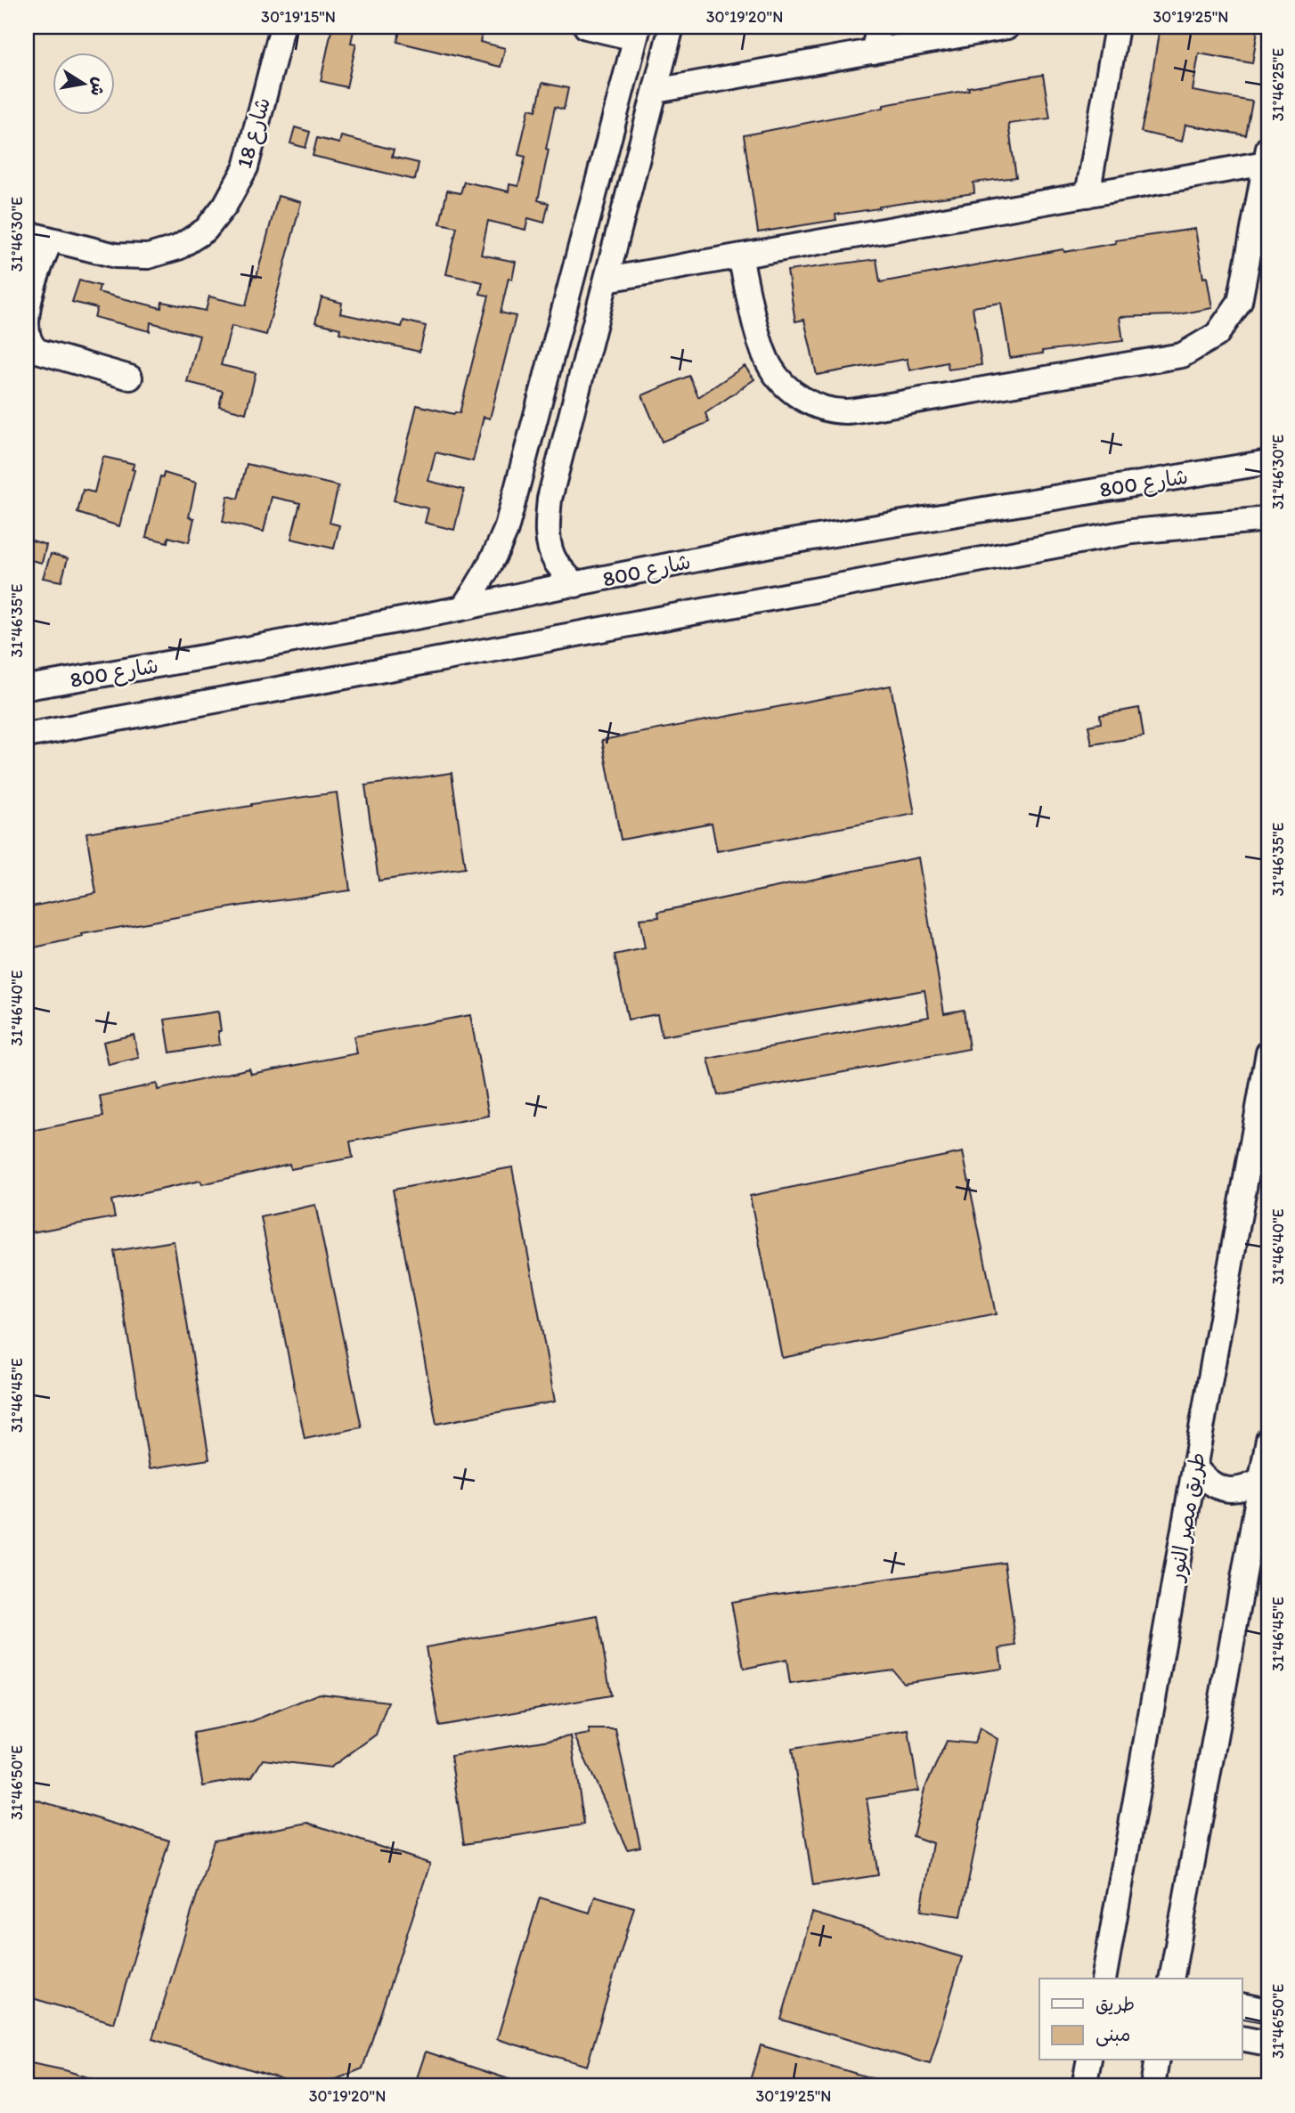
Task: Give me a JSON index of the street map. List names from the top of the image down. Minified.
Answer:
{"streets":{"street":["شارع 18","شارع 800","طريق مصر النور"]},"legend":["طريق","مبنى"],"north":"right","coordinates":["30°19'15\"N","30°19'20\"N","30°19'25\"N","31°46'25\"E","31°46'30\"E","31°46'35\"E","31°46'40\"E","31°46'45\"E","31°46'50\"E"]}
